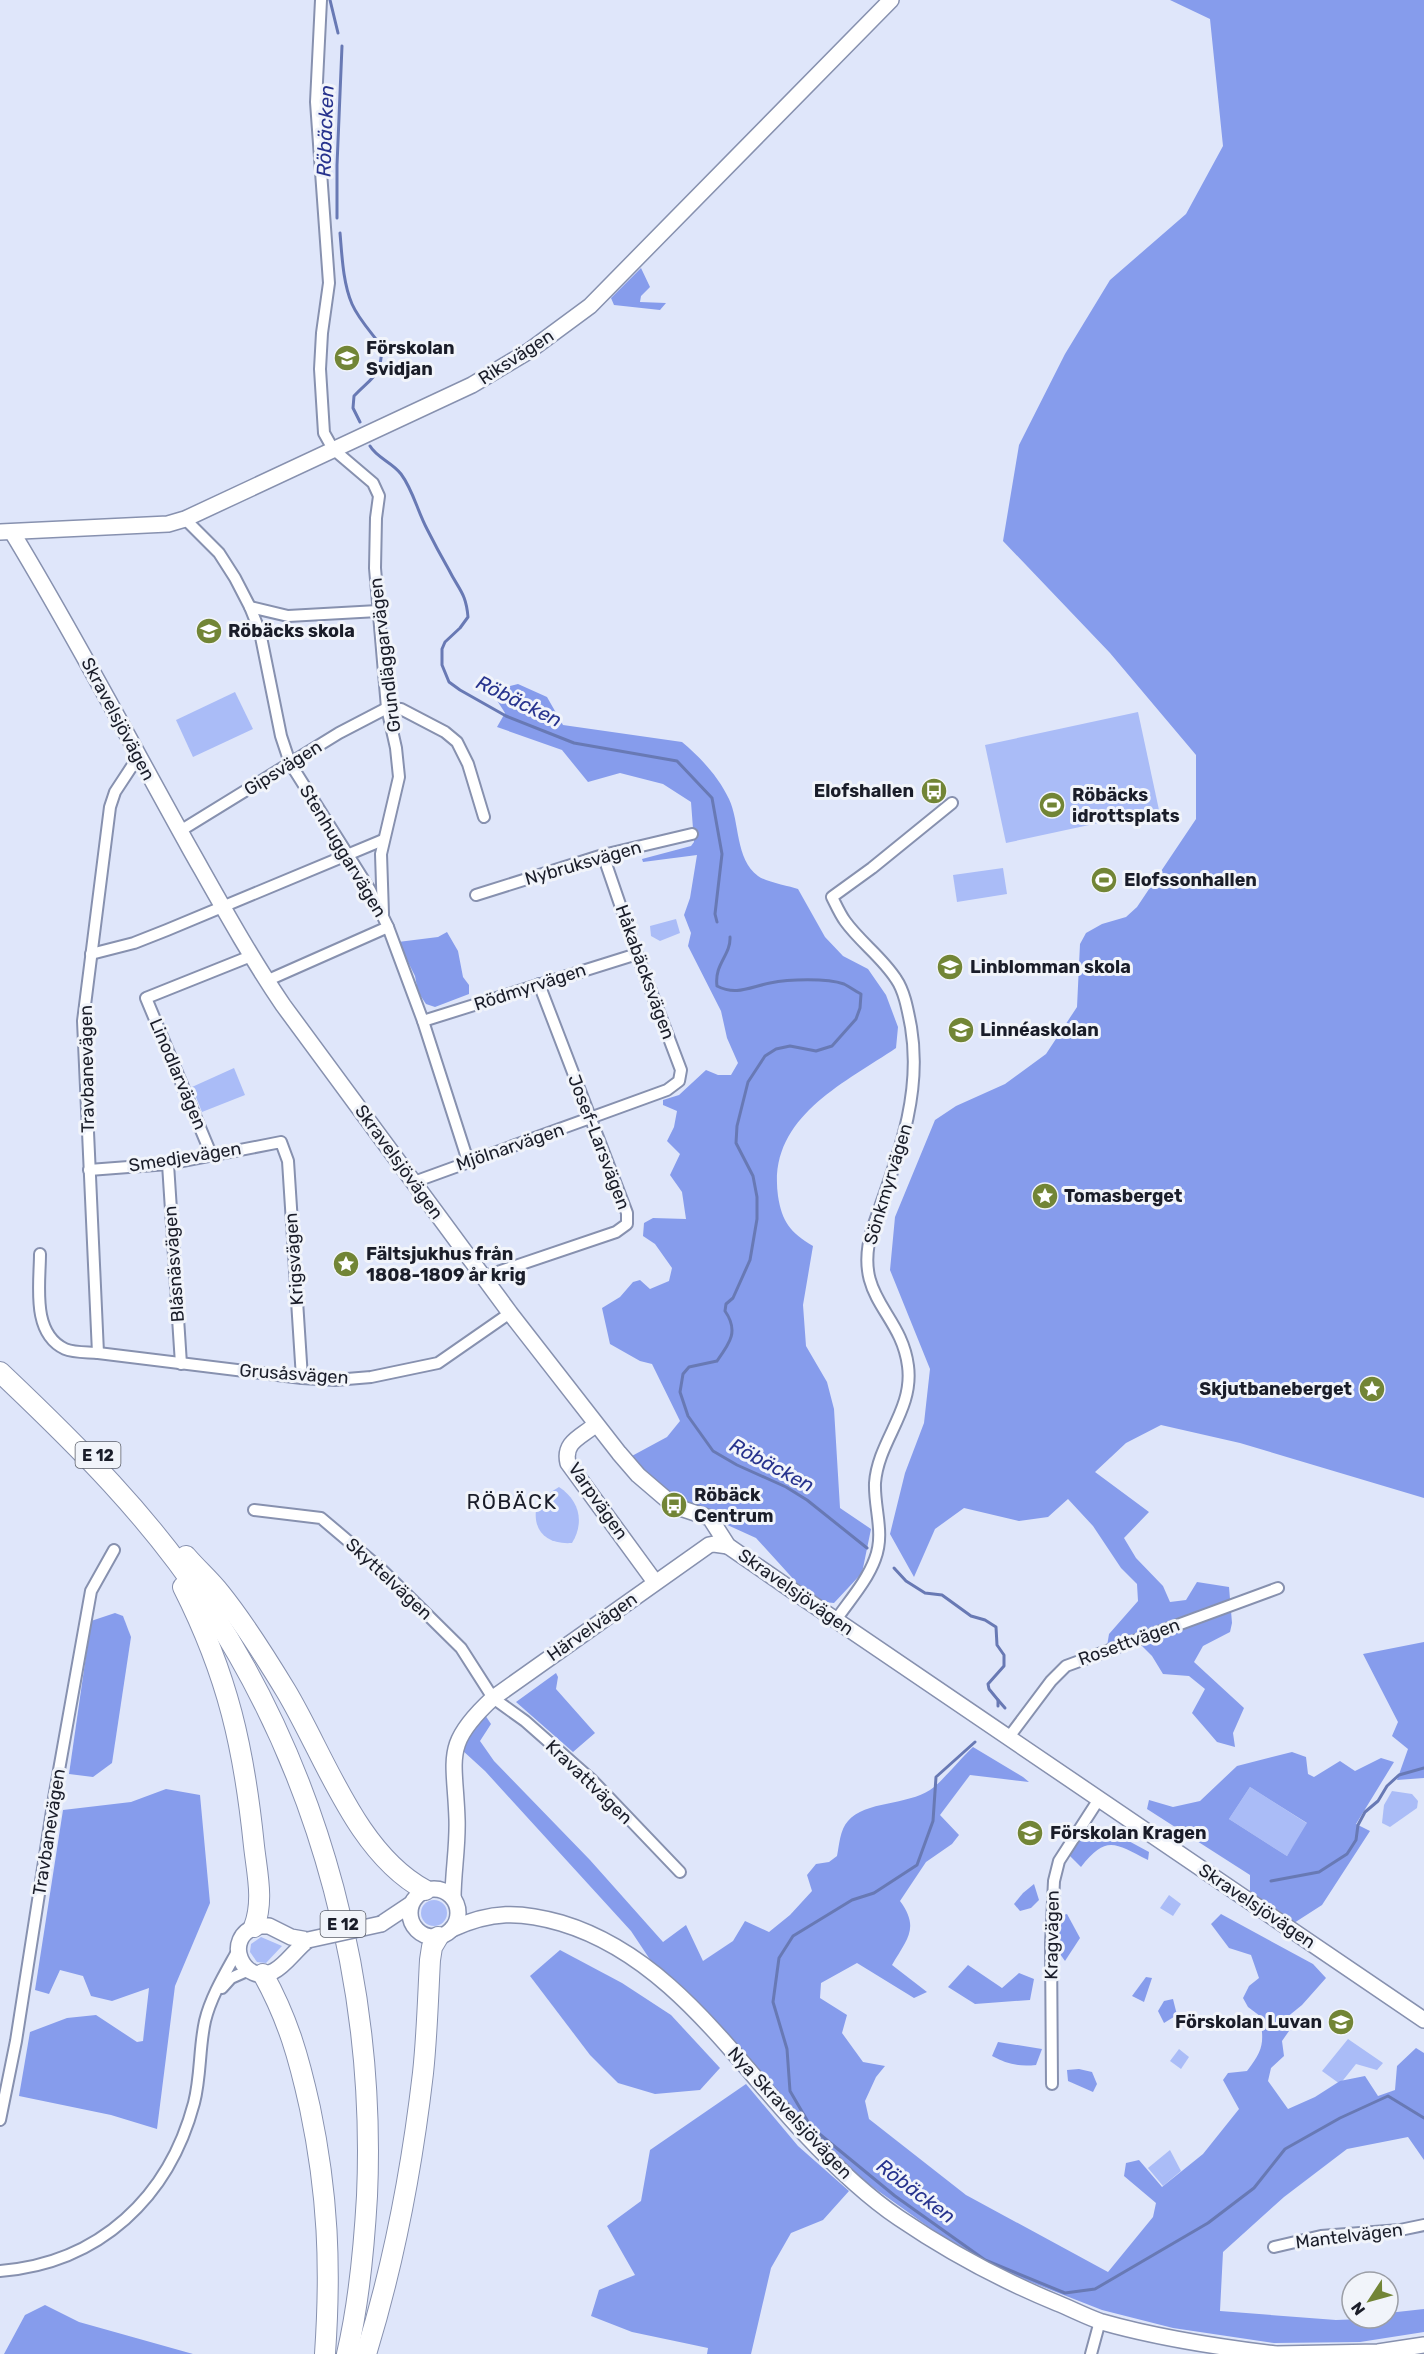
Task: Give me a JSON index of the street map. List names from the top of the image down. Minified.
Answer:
{"streets":{"highway":["E 12"],"street":["Riksvägen","Grundläggarvägen","Skravelsjövägen","Gipsvägen","Stenhuggarvägen","Nybruksvägen","Håkabäcksvägen","Rödmyrvägen","Travbanevägen","Linodlarvägen","Josef-Larsvägen","Mjölnarvägen","Smedjevägen","Sönkmyrvägen","Krigsvägen","Blåsnäsvägen","Grusåsvägen","Varpvägen","Skyttelvägen","Härvelvägen","Rosettvägen","Kravattvägen","Kragvägen","Nya Skravelsjövägen","Mantelvägen"]},"crossings":[["Riksvägen","Grundläggarvägen"],["Riksvägen","Skravelsjövägen"],["Riksvägen","Stenhuggarvägen"],["Grundläggarvägen","Gipsvägen"],["Grundläggarvägen","Stenhuggarvägen"],["Skravelsjövägen","Gipsvägen"],["Skravelsjövägen","Travbanevägen"],["Skravelsjövägen","Linodlarvägen"],["Skravelsjövägen","Josef-Larsvägen"],["Skravelsjövägen","Mjölnarvägen"],["Skravelsjövägen","Sönkmyrvägen"],["Skravelsjövägen","Grusåsvägen"],["Skravelsjövägen","Varpvägen"],["Skravelsjövägen","Härvelvägen"],["Skravelsjövägen","Rosettvägen"],["Skravelsjövägen","Kragvägen"],["Gipsvägen","Stenhuggarvägen"],["Stenhuggarvägen","Rödmyrvägen"],["Stenhuggarvägen","Mjölnarvägen"],["Nybruksvägen","Håkabäcksvägen"],["Håkabäcksvägen","Rödmyrvägen"],["Håkabäcksvägen","Mjölnarvägen"],["Rödmyrvägen","Josef-Larsvägen"],["Travbanevägen","Smedjevägen"],["Travbanevägen","Grusåsvägen"],["Linodlarvägen","Smedjevägen"],["Josef-Larsvägen","Mjölnarvägen"],["Smedjevägen","Krigsvägen"],["Smedjevägen","Blåsnäsvägen"],["Krigsvägen","Grusåsvägen"],["Blåsnäsvägen","Grusåsvägen"],["Varpvägen","Härvelvägen"],["Skyttelvägen","Härvelvägen"],["Skyttelvägen","Kravattvägen"],["Härvelvägen","Kravattvägen"]],"districts":["RÖBÄCK"],"water":["Röbäcken"],"places":{"school or university":["Förskolan Svidjan","Röbäcks skola","Linblomman skola","Linnéaskolan","Förskolan Kragen","Förskolan Luvan"],"bus stop":["Elofshallen","Röbäck Centrum"],"sports":["Röbäcks idrottsplats","Elofssonhallen"],"place":["Tomasberget","Fältsjukhus från 1808-1809 år krig","Skjutbaneberget"]},"north":"bottom left"}
